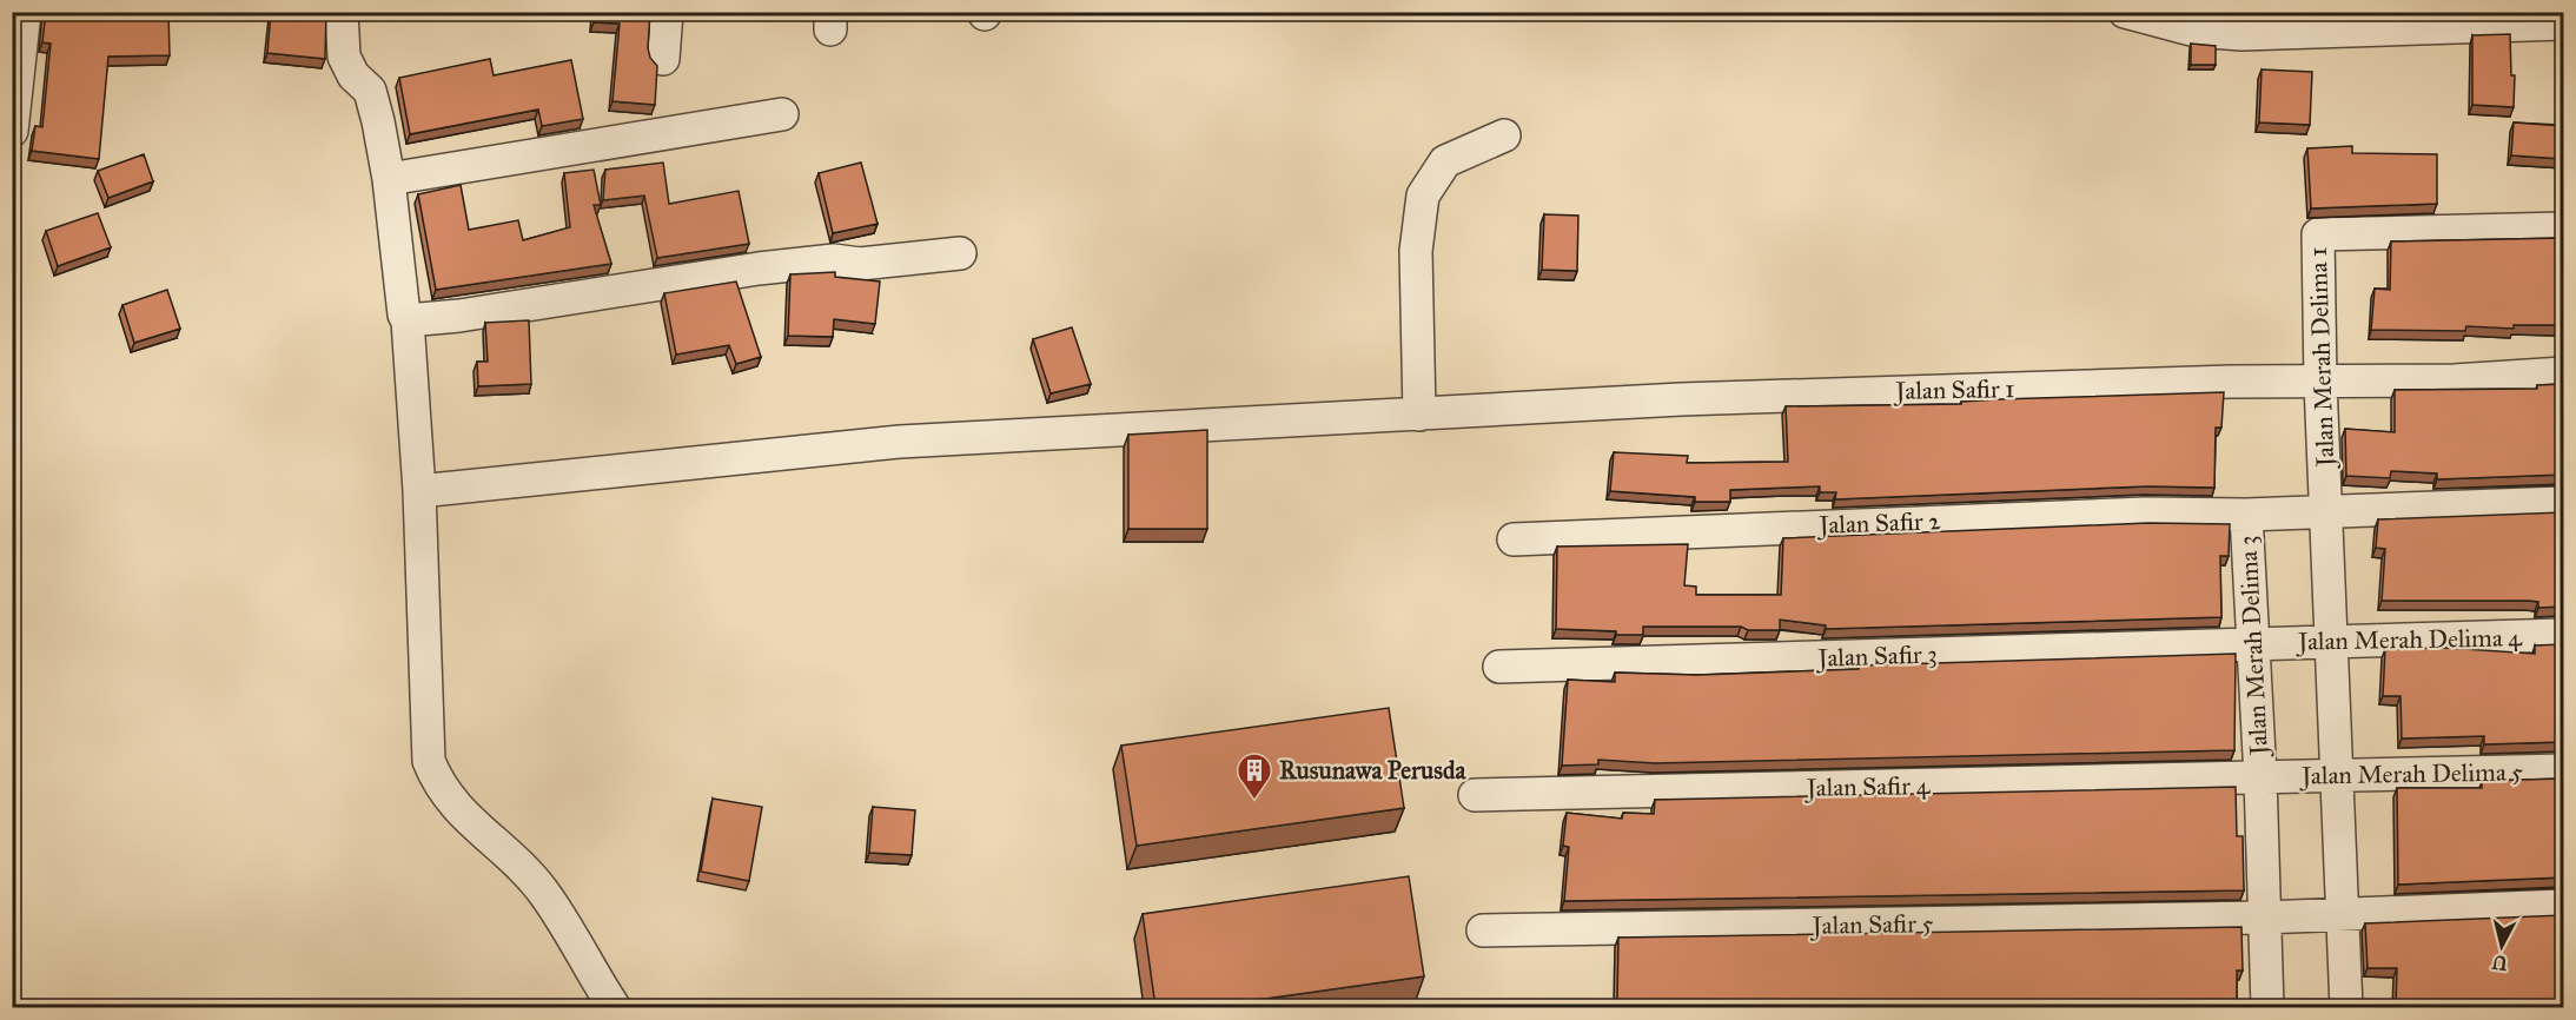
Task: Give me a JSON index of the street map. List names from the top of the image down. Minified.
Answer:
{"streets":{"street":["Jalan Merah Delima 1","Jalan Safir 1","Jalan Safir 2","Jalan Merah Delima 4","Jalan Merah Delima 3","Jalan Safir 3","Jalan Merah Delima 5","Jalan Safir 4","Jalan Safir 5"]},"crossings":[["Jalan Merah Delima 1","Jalan Safir 1"],["Jalan Merah Delima 1","Jalan Merah Delima 4"],["Jalan Merah Delima 1","Jalan Merah Delima 3"],["Jalan Merah Delima 1","Jalan Merah Delima 5"],["Jalan Merah Delima 1","Jalan Safir 5"],["Jalan Safir 2","Jalan Merah Delima 3"],["Jalan Merah Delima 4","Jalan Merah Delima 3"],["Jalan Merah Delima 4","Jalan Safir 3"],["Jalan Merah Delima 3","Jalan Safir 3"],["Jalan Merah Delima 3","Jalan Merah Delima 5"],["Jalan Merah Delima 3","Jalan Safir 4"],["Jalan Merah Delima 3","Jalan Safir 5"],["Jalan Merah Delima 5","Jalan Safir 4"]],"places":{"building":["Rusunawa Perusda"]},"north":"bottom"}
